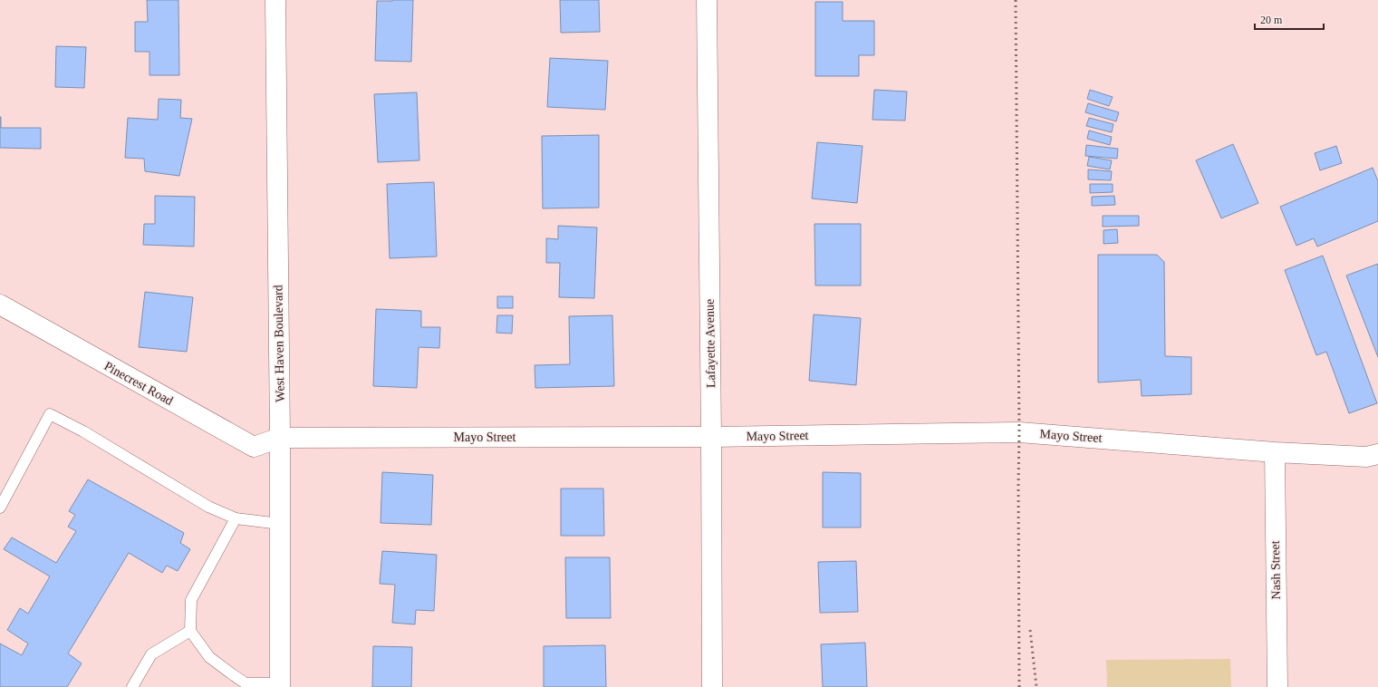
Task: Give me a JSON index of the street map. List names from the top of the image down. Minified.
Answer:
{"streets":{"street":["West Haven Boulevard","Lafayette Avenue","Pinecrest Road","Mayo Street","Nash Street"]},"crossings":[["West Haven Boulevard","Pinecrest Road"],["West Haven Boulevard","Mayo Street"],["Lafayette Avenue","Mayo Street"],["Pinecrest Road","Mayo Street"],["Mayo Street","Nash Street"]],"scale_bar":"20 m"}
